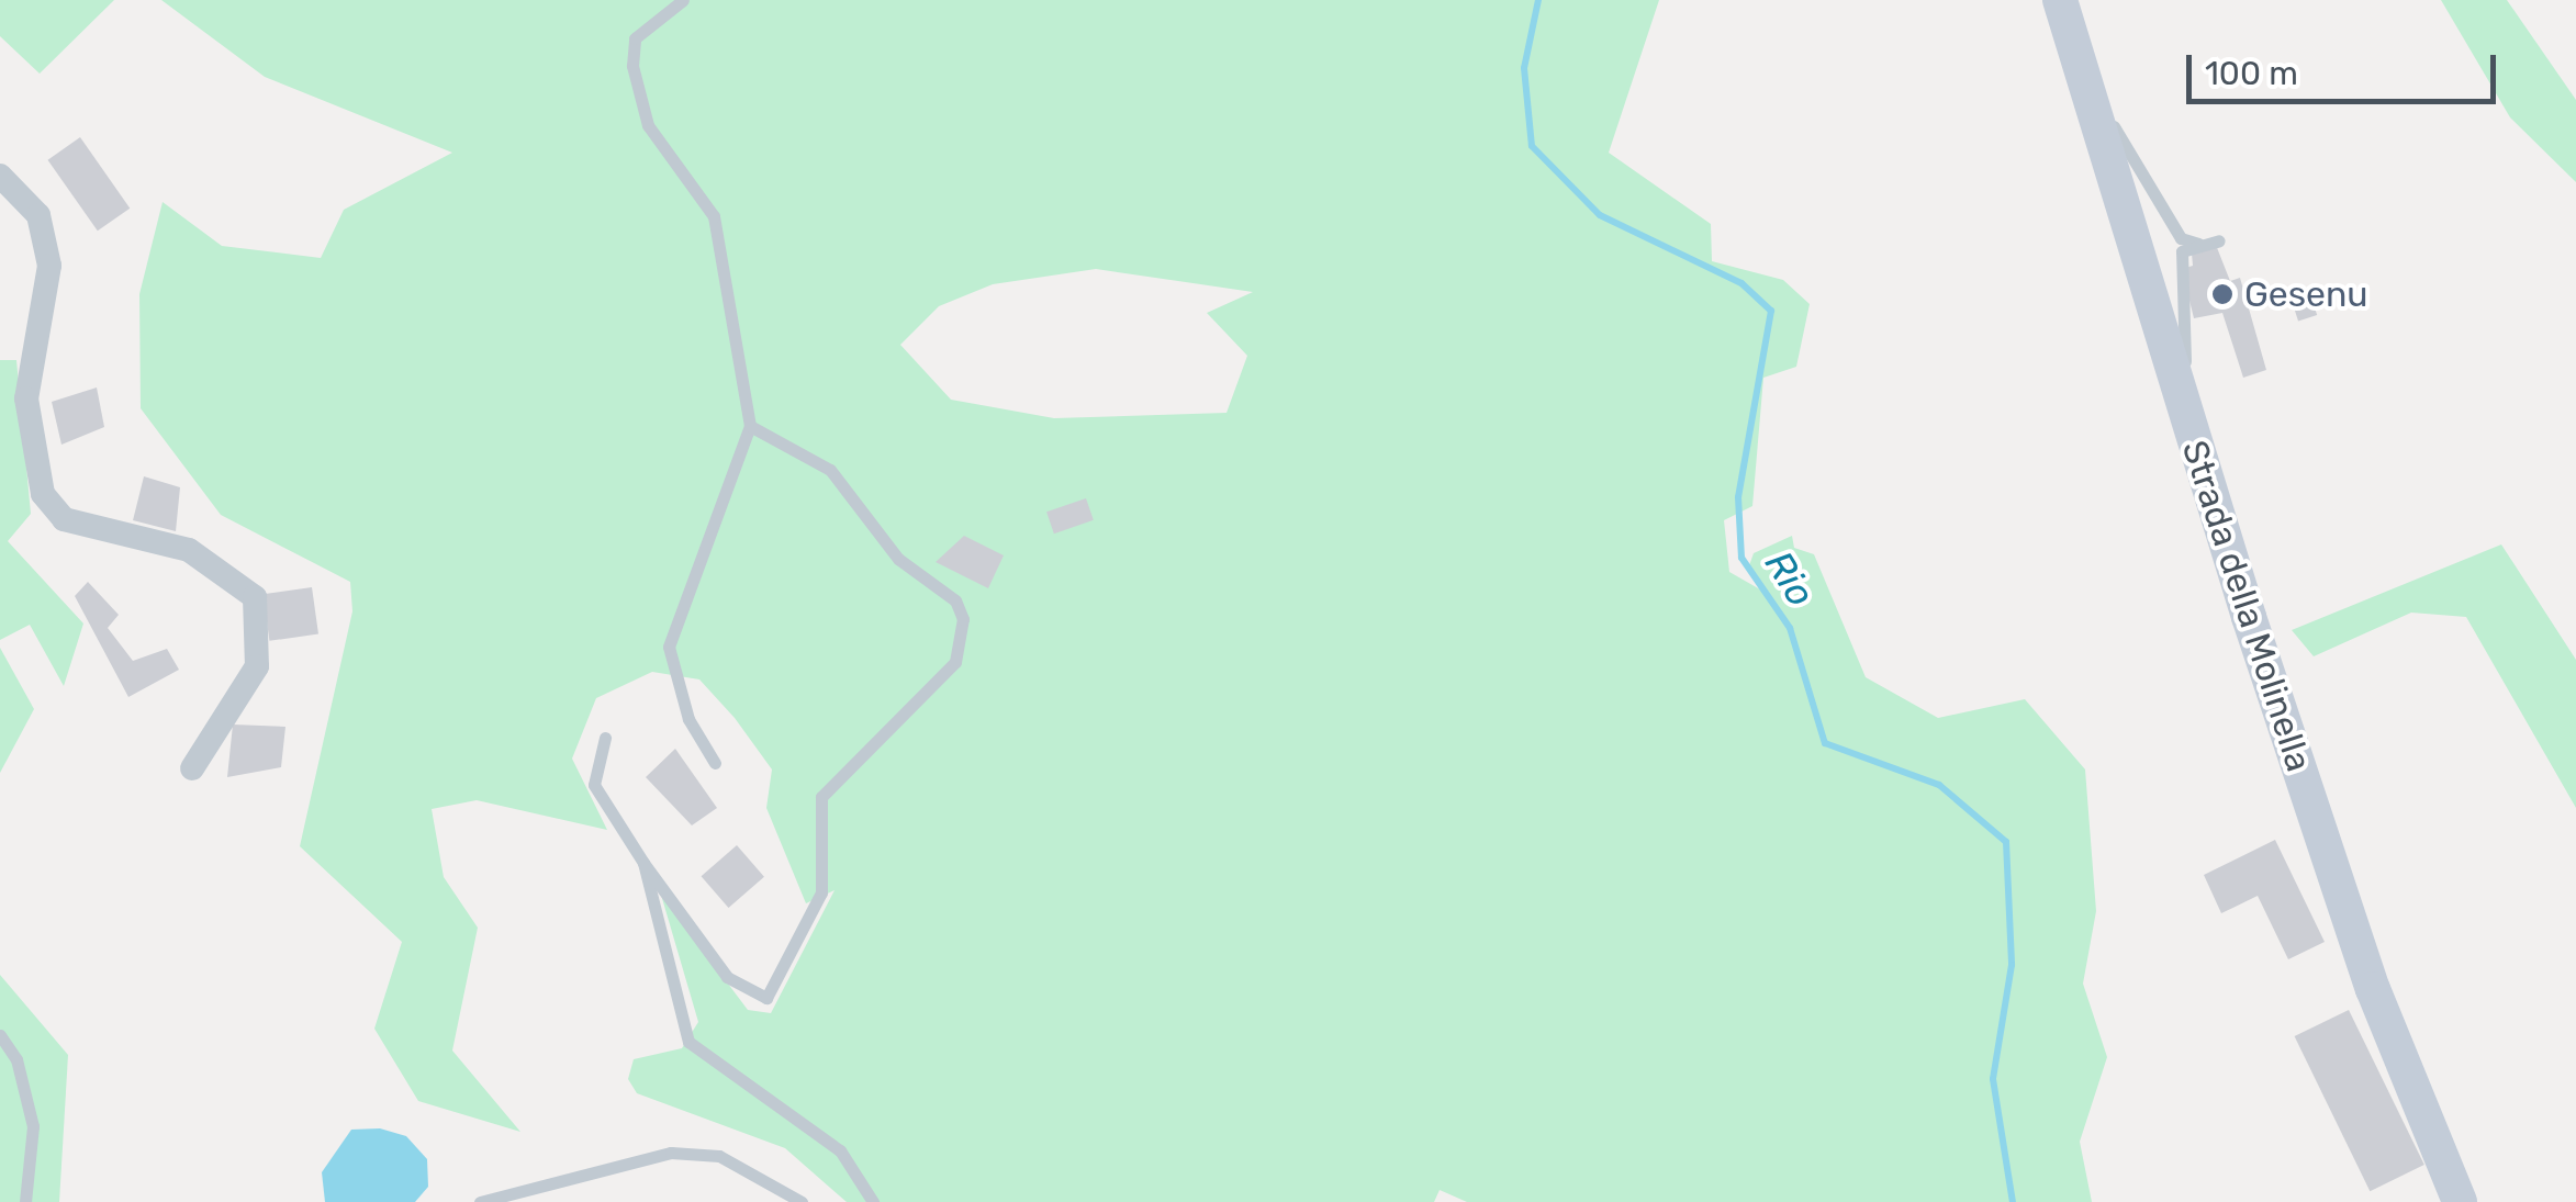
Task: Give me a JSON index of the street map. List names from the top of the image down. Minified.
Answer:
{"streets":{"main road":["Strada della Molinella"]},"water":["Rio"],"places":["Gesenu"],"scale_bar":"100 m"}
